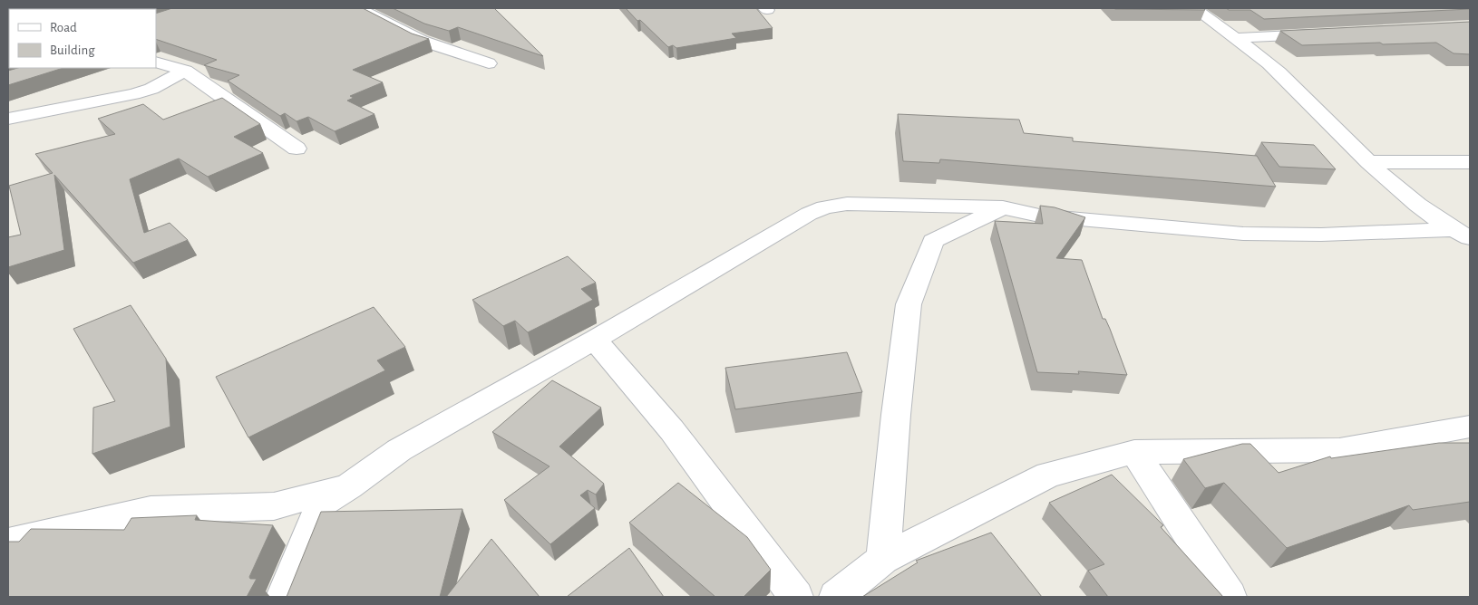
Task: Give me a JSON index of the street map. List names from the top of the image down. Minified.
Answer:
{"legend":["Road","Building"]}
